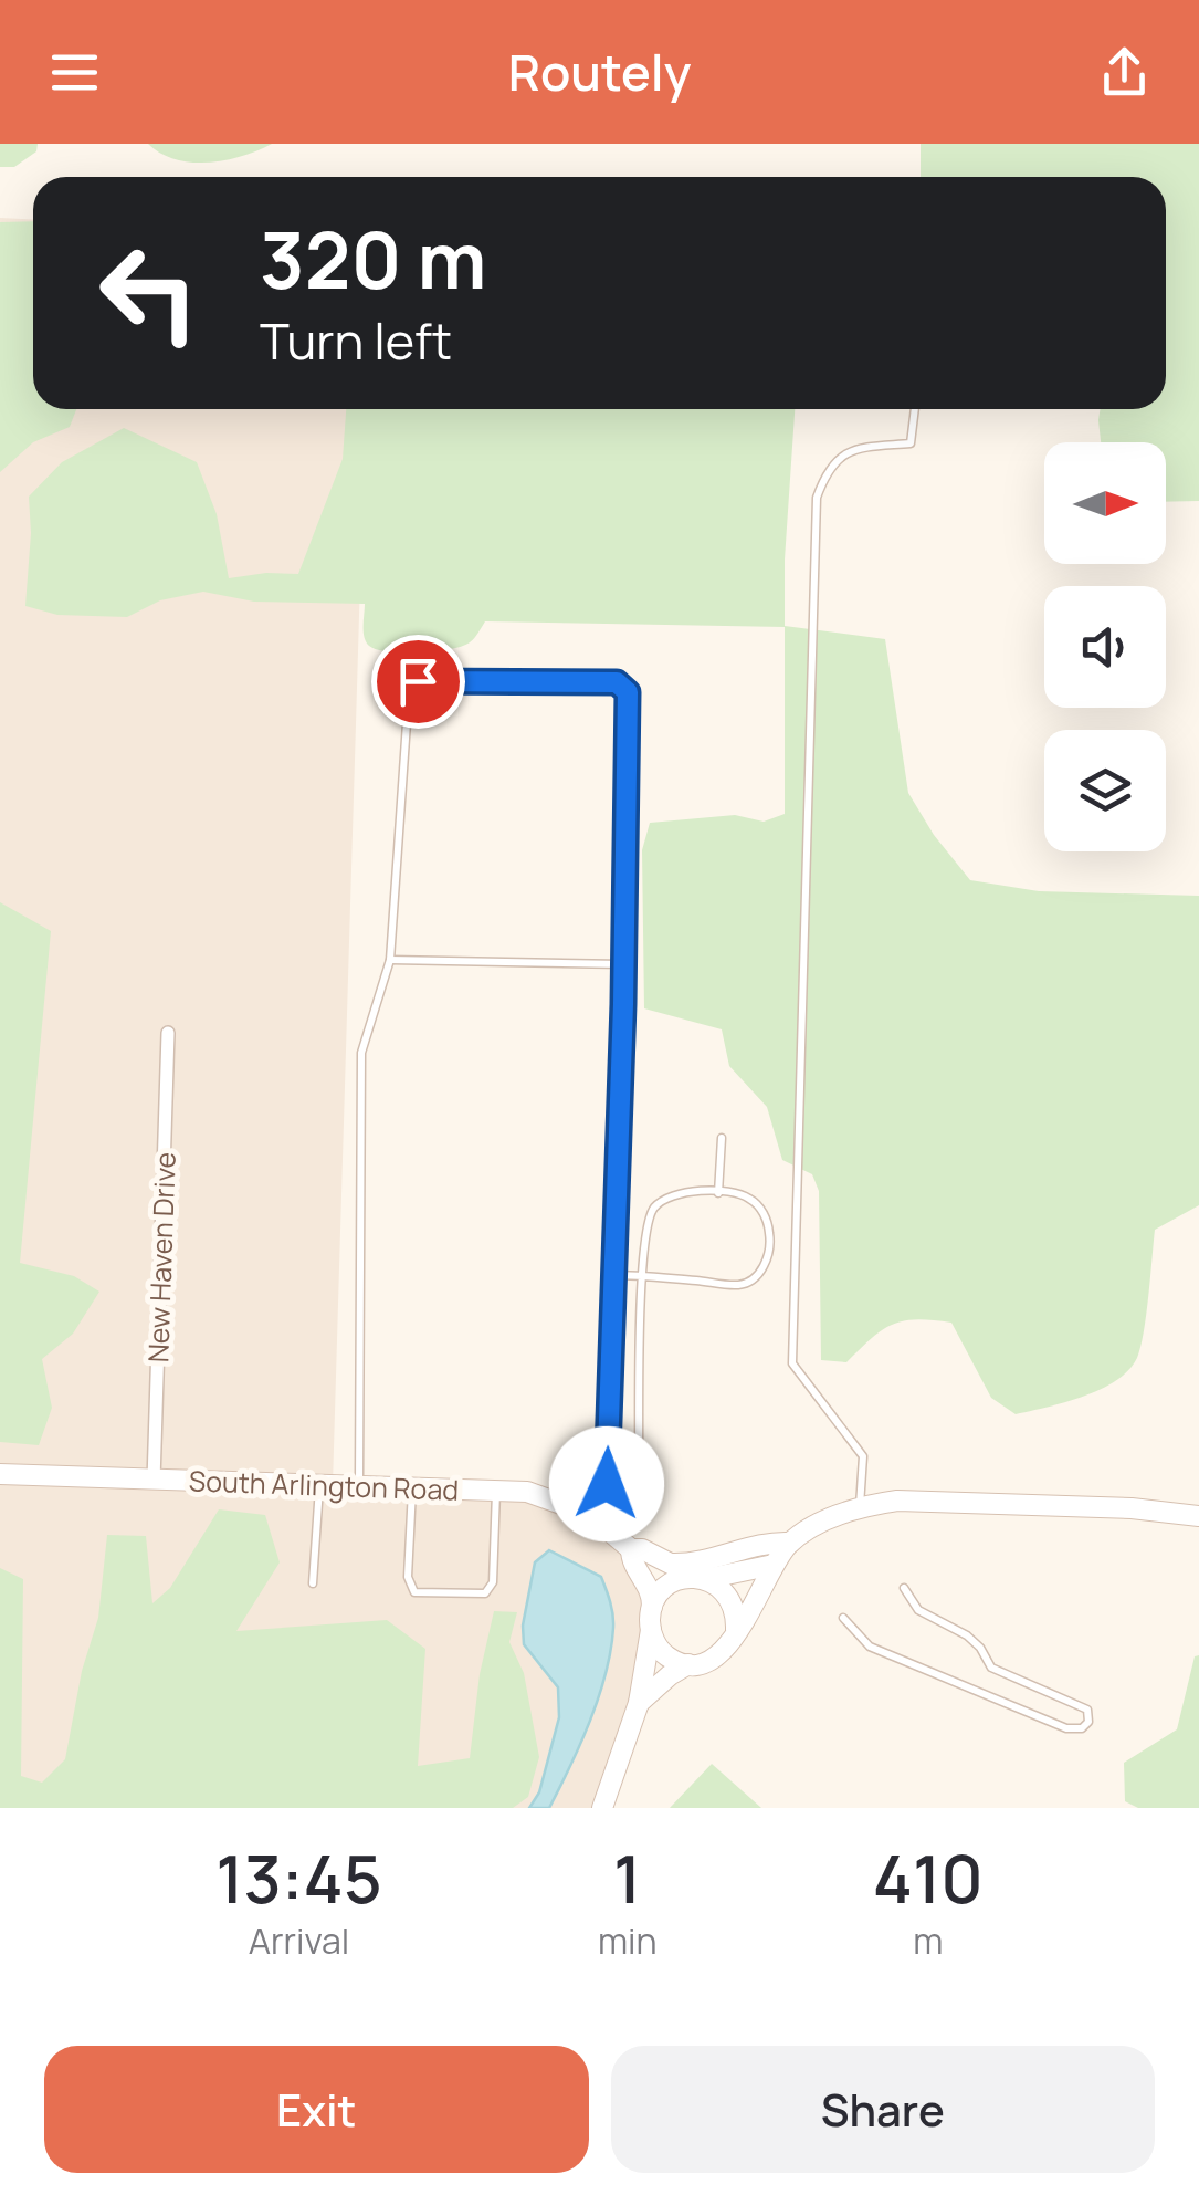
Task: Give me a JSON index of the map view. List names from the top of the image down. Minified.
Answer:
{"streets":{"main road":["South Arlington Road"],"street":["New Haven Drive"]},"crossings":[["New Haven Drive","South Arlington Road"]],"north":"right","page":{"header":"Routely","turn":["320 m","Turn left"],"eta":["13:45","Arrival","1","min","410","m"],"buttons":["Exit","Share"]}}
